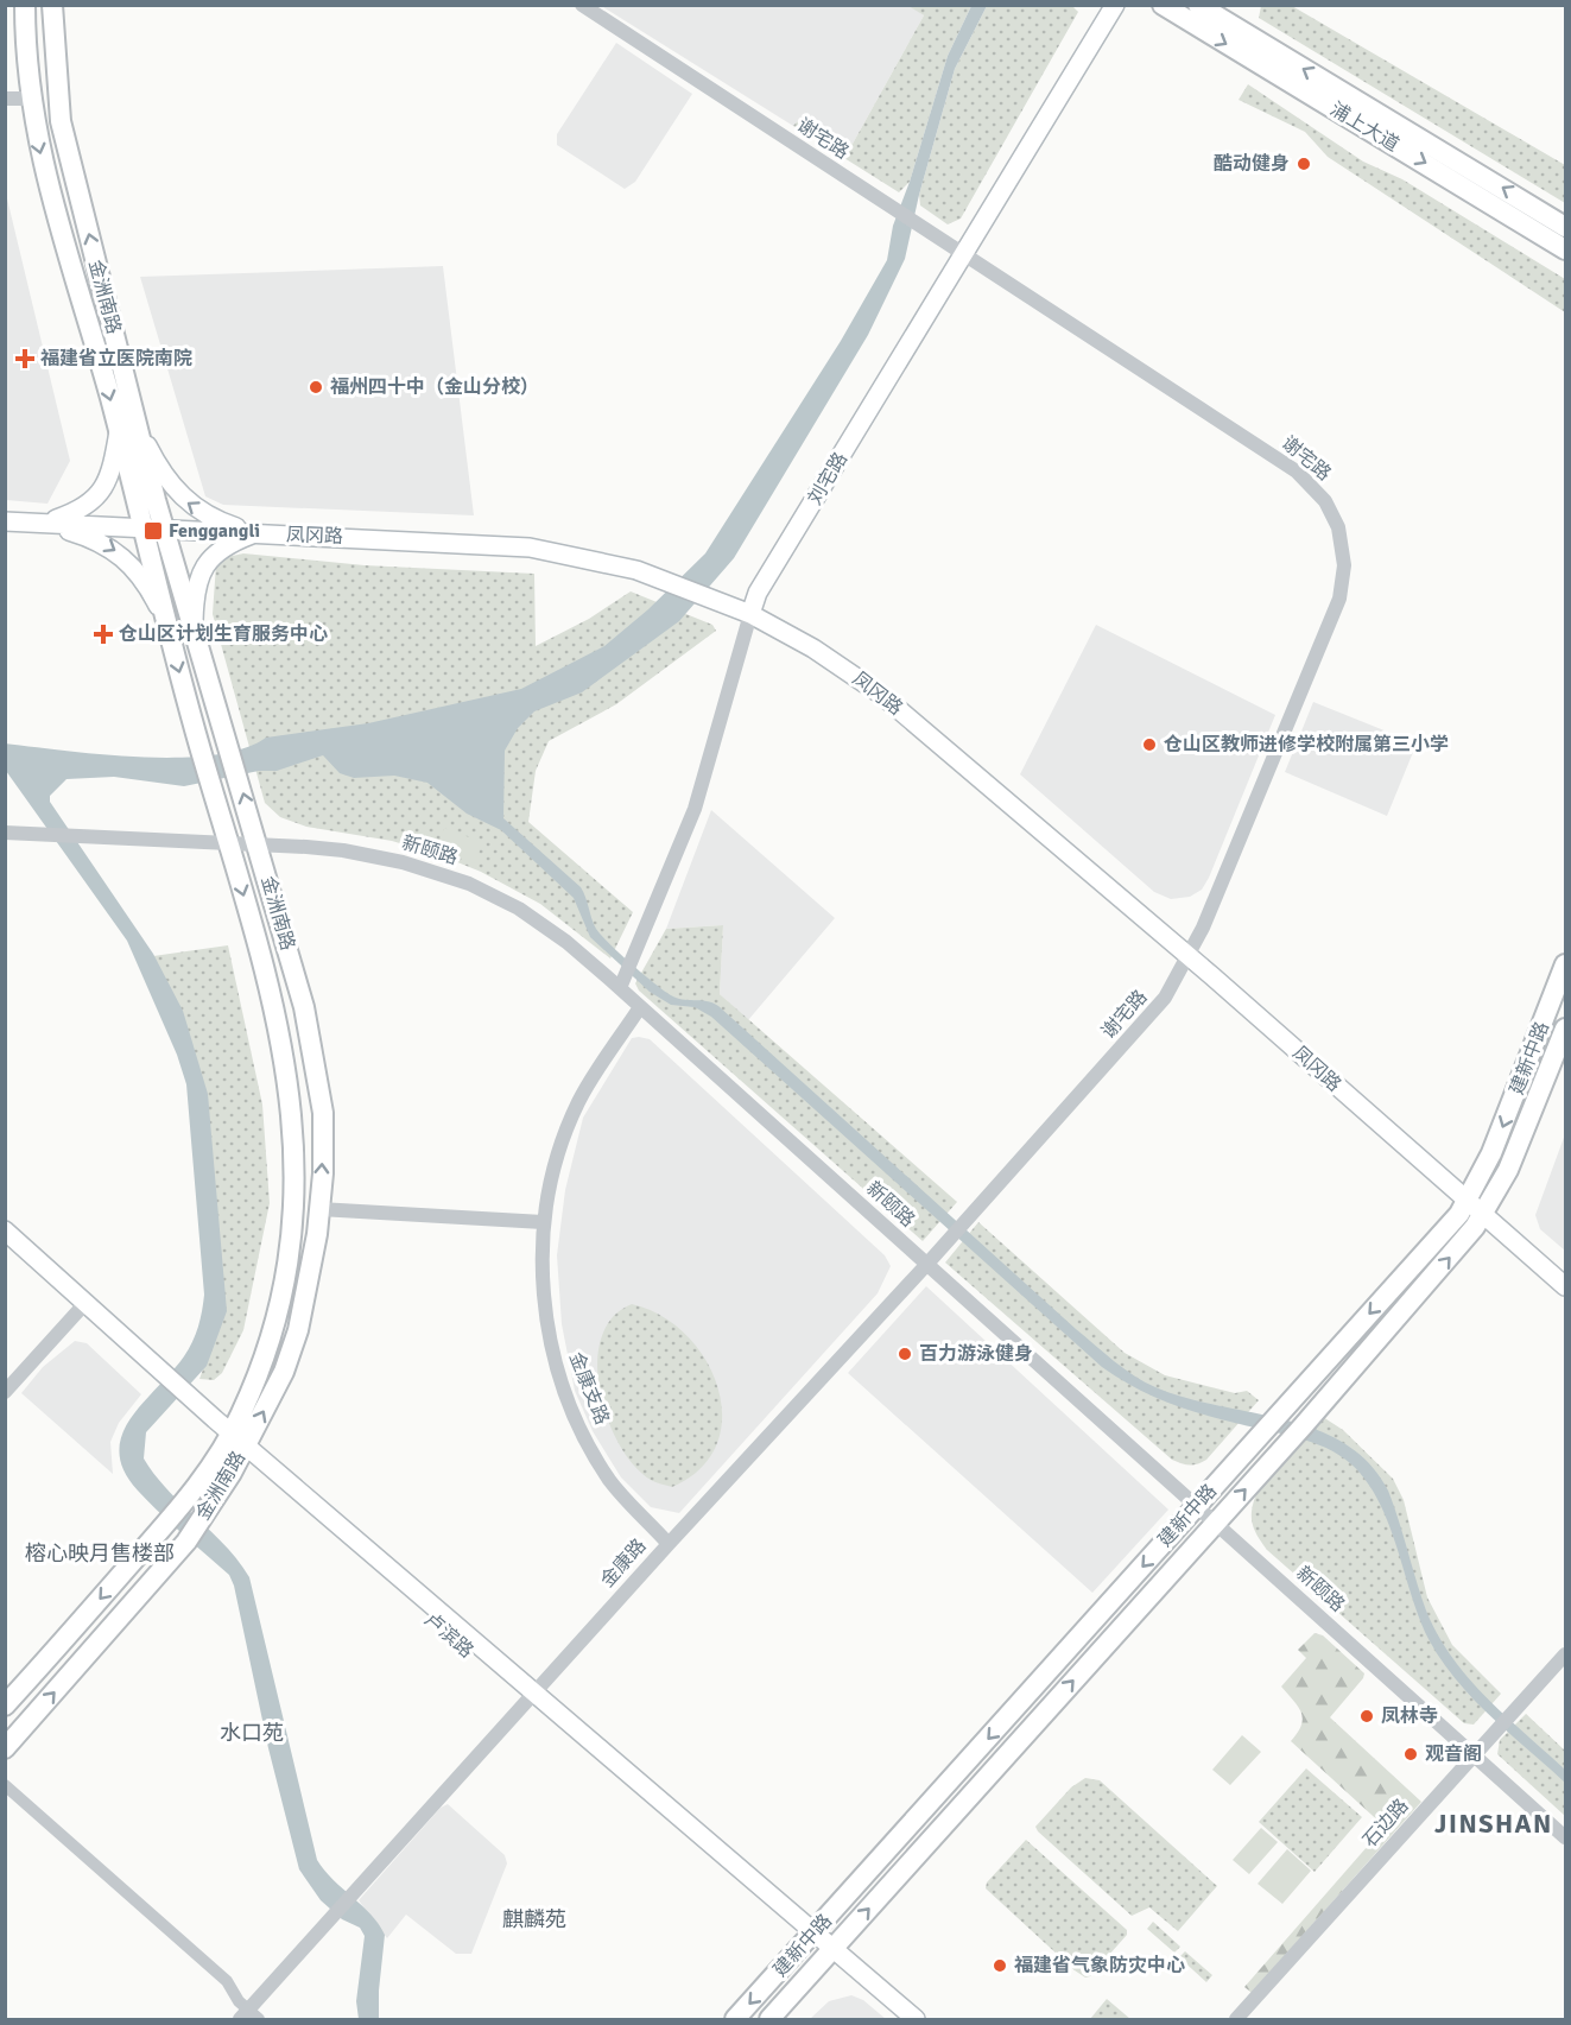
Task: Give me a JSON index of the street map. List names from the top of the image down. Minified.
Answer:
{"streets":{"main road":["浦上大道","金洲南路","刘宅路","凤冈路","建新中路","卢滨路"],"street":["谢宅路","新颐路","金康支路","金康路","石边路"]},"crossings":[["谢宅路","刘宅路"],["谢宅路","凤冈路"],["谢宅路","新颐路"],["谢宅路","金康路"],["金洲南路","凤冈路"],["金洲南路","新颐路"],["金洲南路","卢滨路"],["刘宅路","凤冈路"],["刘宅路","新颐路"],["凤冈路","建新中路"],["新颐路","建新中路"],["新颐路","金康支路"],["新颐路","金康路"],["新颐路","石边路"],["建新中路","卢滨路"],["金康支路","金康路"],["金康路","卢滨路"]],"districts":["榕心映月售楼部","水口苑","JINSHAN","麒麟苑"],"places":{"other":["酷动健身","福州四十中（金山分校）","仓山区教师进修学校附属第三小学","百力游泳健身","凤林寺","观音阁","福建省气象防灾中心"],"health":["福建省立医院南院","仓山区计划生育服务中心"],"transit":["Fenggangli"]}}
